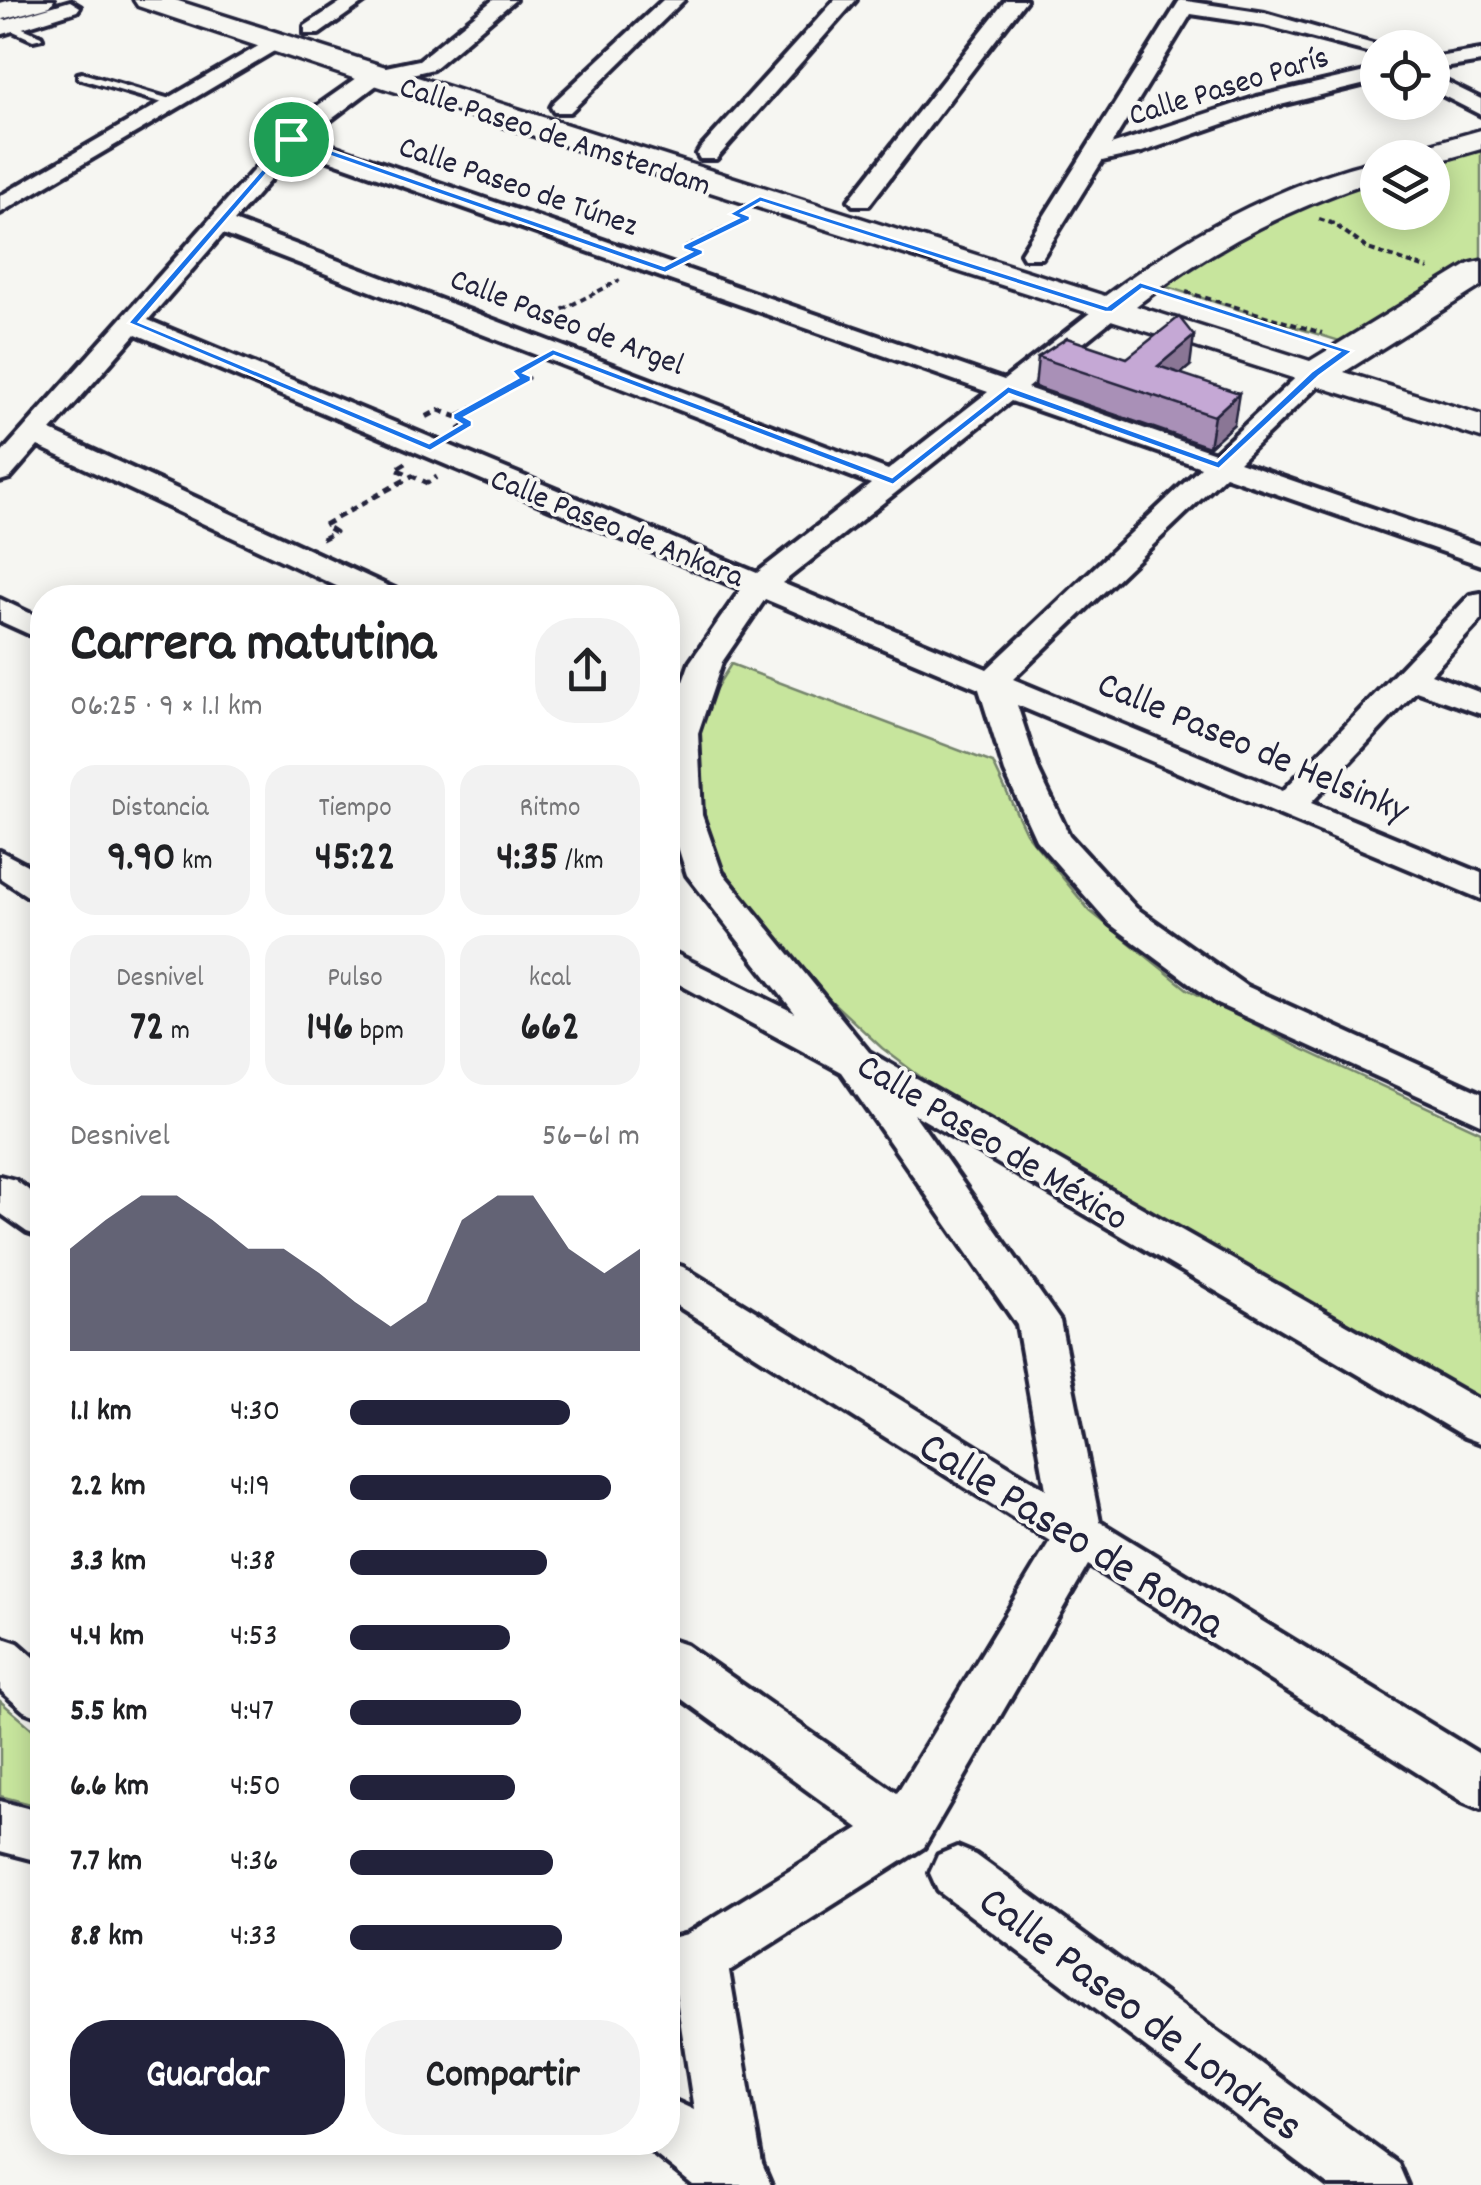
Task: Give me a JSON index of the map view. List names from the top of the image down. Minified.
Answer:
{"streets":{"main road":["Calle Paseo de Amsterdam","Calle Paseo de México"],"street":["Calle Paseo París","Calle Paseo de Túnez","Calle Paseo de Argel","Calle Paseo de Ankara","Calle Paseo de Helsinky","Calle Paseo de Roma","Calle Paseo de Londres"]},"crossings":[["Calle Paseo de Amsterdam","Calle Paseo de México"],["Calle Paseo de Túnez","Calle Paseo de México"],["Calle Paseo de Argel","Calle Paseo de México"],["Calle Paseo de Ankara","Calle Paseo de Helsinky"],["Calle Paseo de Ankara","Calle Paseo de México"]],"page":{"heading":["Carrera matutina","06:25 · 9 × 1.1 km"],"stats":[["Distancia","9.90 km"],["Tiempo","45:22"],["Ritmo","4:35 /km"],["Desnivel","72 m"],["Pulso","146 bpm"],["kcal","662"]],"chart":["Desnivel","56–61 m"],"list":[{"name":"1.1 km","note":"4:30"},{"name":"2.2 km","note":"4:19"},{"name":"3.3 km","note":"4:38"},{"name":"4.4 km","note":"4:53"},{"name":"5.5 km","note":"4:47"},{"name":"6.6 km","note":"4:50"},{"name":"7.7 km","note":"4:36"},{"name":"8.8 km","note":"4:33"}],"buttons":["Guardar","Compartir"]}}
